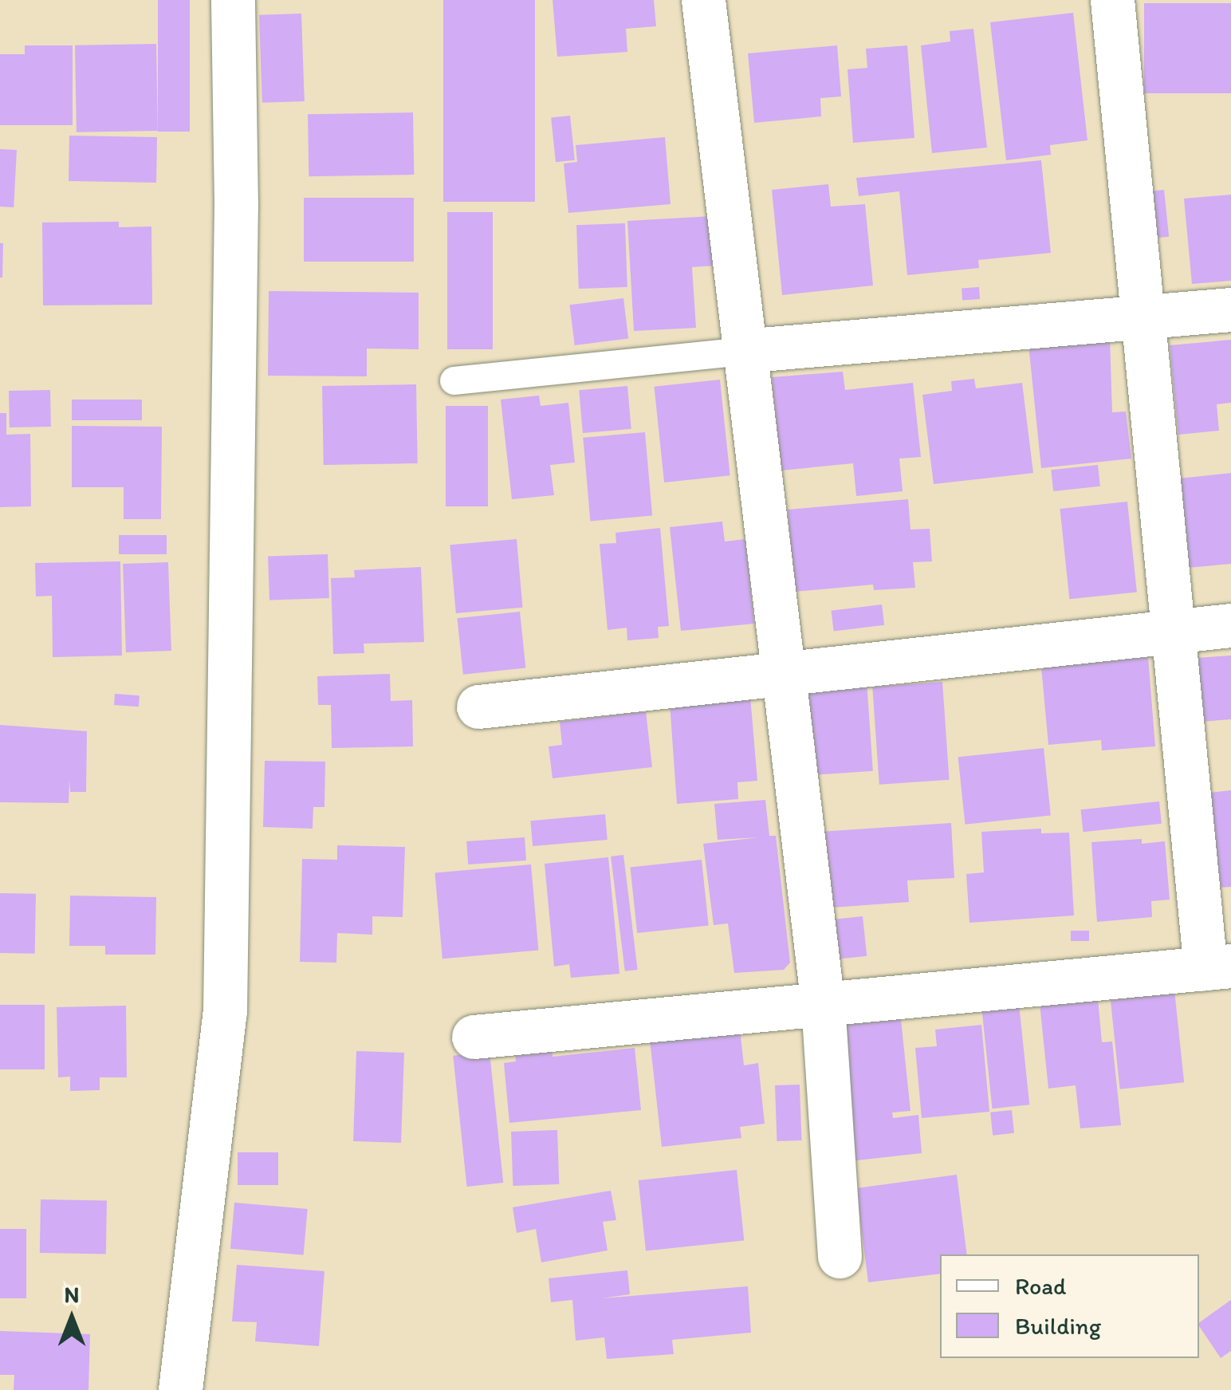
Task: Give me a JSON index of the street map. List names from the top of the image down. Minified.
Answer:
{"legend":["Road","Building"],"north":"top"}
